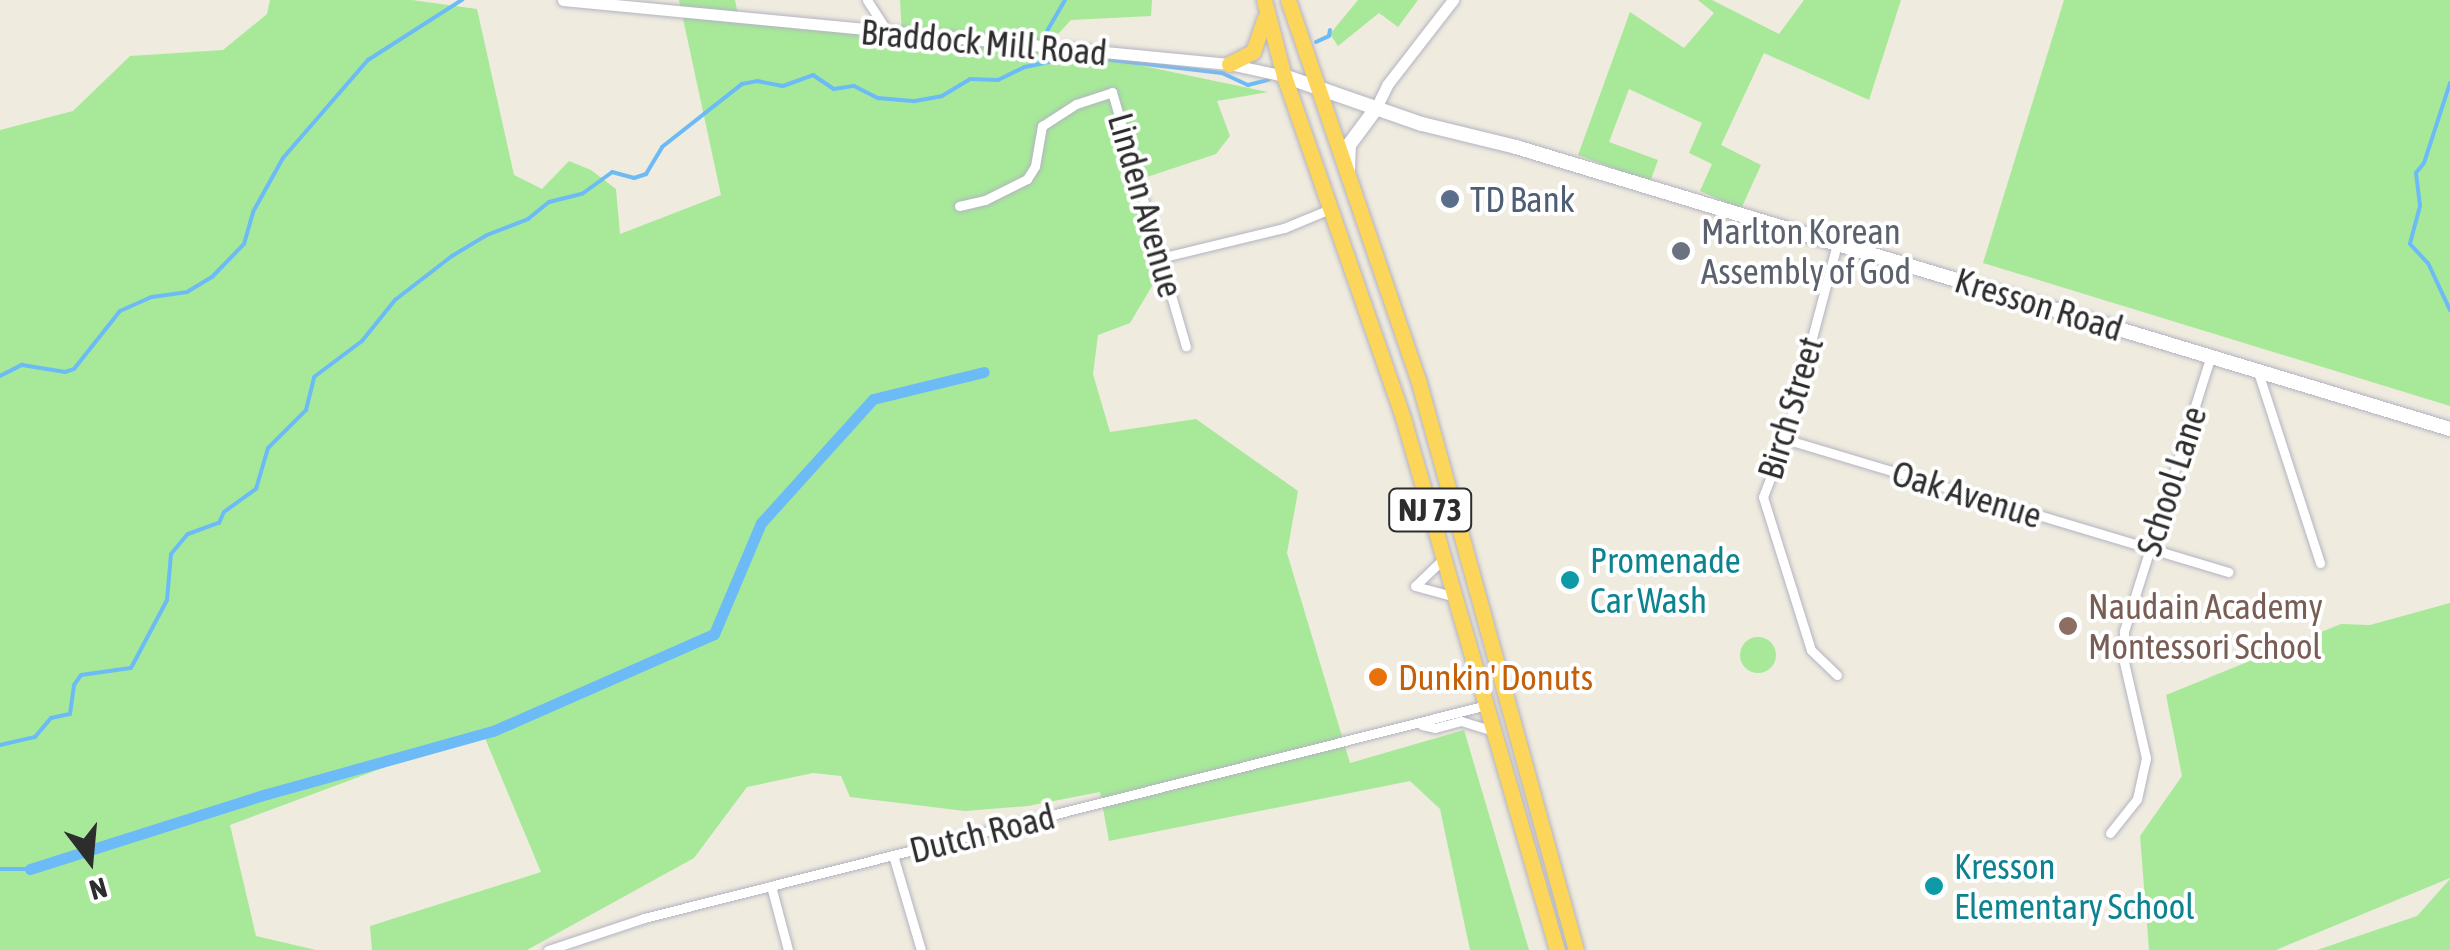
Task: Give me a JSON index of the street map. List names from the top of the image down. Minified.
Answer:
{"streets":{"highway":["NJ 73"],"main road":["Kresson Road"],"street":["Braddock Mill Road","Linden Avenue","Birch Street","School Lane","Oak Avenue","Dutch Road"]},"crossings":[["Braddock Mill Road","Kresson Road"],["Braddock Mill Road","NJ 73"],["Kresson Road","Birch Street"],["Kresson Road","School Lane"],["Kresson Road","NJ 73"],["Birch Street","Oak Avenue"],["School Lane","Oak Avenue"],["NJ 73","Dutch Road"]],"places":["TD Bank","Marlton Korean Assembly of God","Promenade Car Wash","Naudain Academy Montessori School","Dunkin' Donuts","Kresson Elementary School"],"north":"bottom"}
